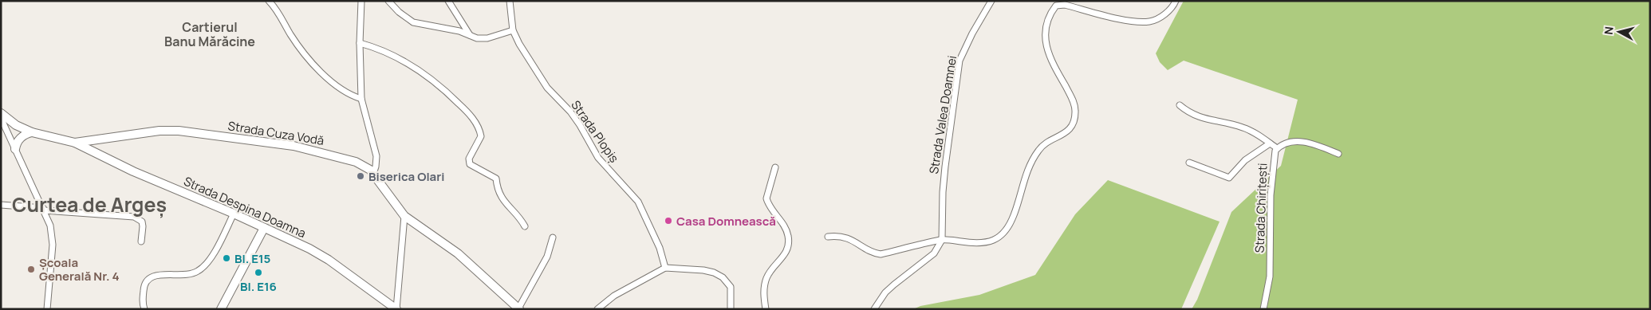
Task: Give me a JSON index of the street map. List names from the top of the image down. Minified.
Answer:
{"streets":{"street":["Strada Valea Doamnei","Strada Plopiș","Strada Cuza Vodă","Strada Despina Doamna","Strada Chirițești"]},"crossings":[["Strada Cuza Vodă","Strada Despina Doamna"]],"districts":["Cartierul Banu Mărăcine","Curtea de Argeș"],"places":["Biserica Olari","Casa Domnească","Bl. E15","Școala Generală Nr. 4","Bl. E16"],"north":"left"}
